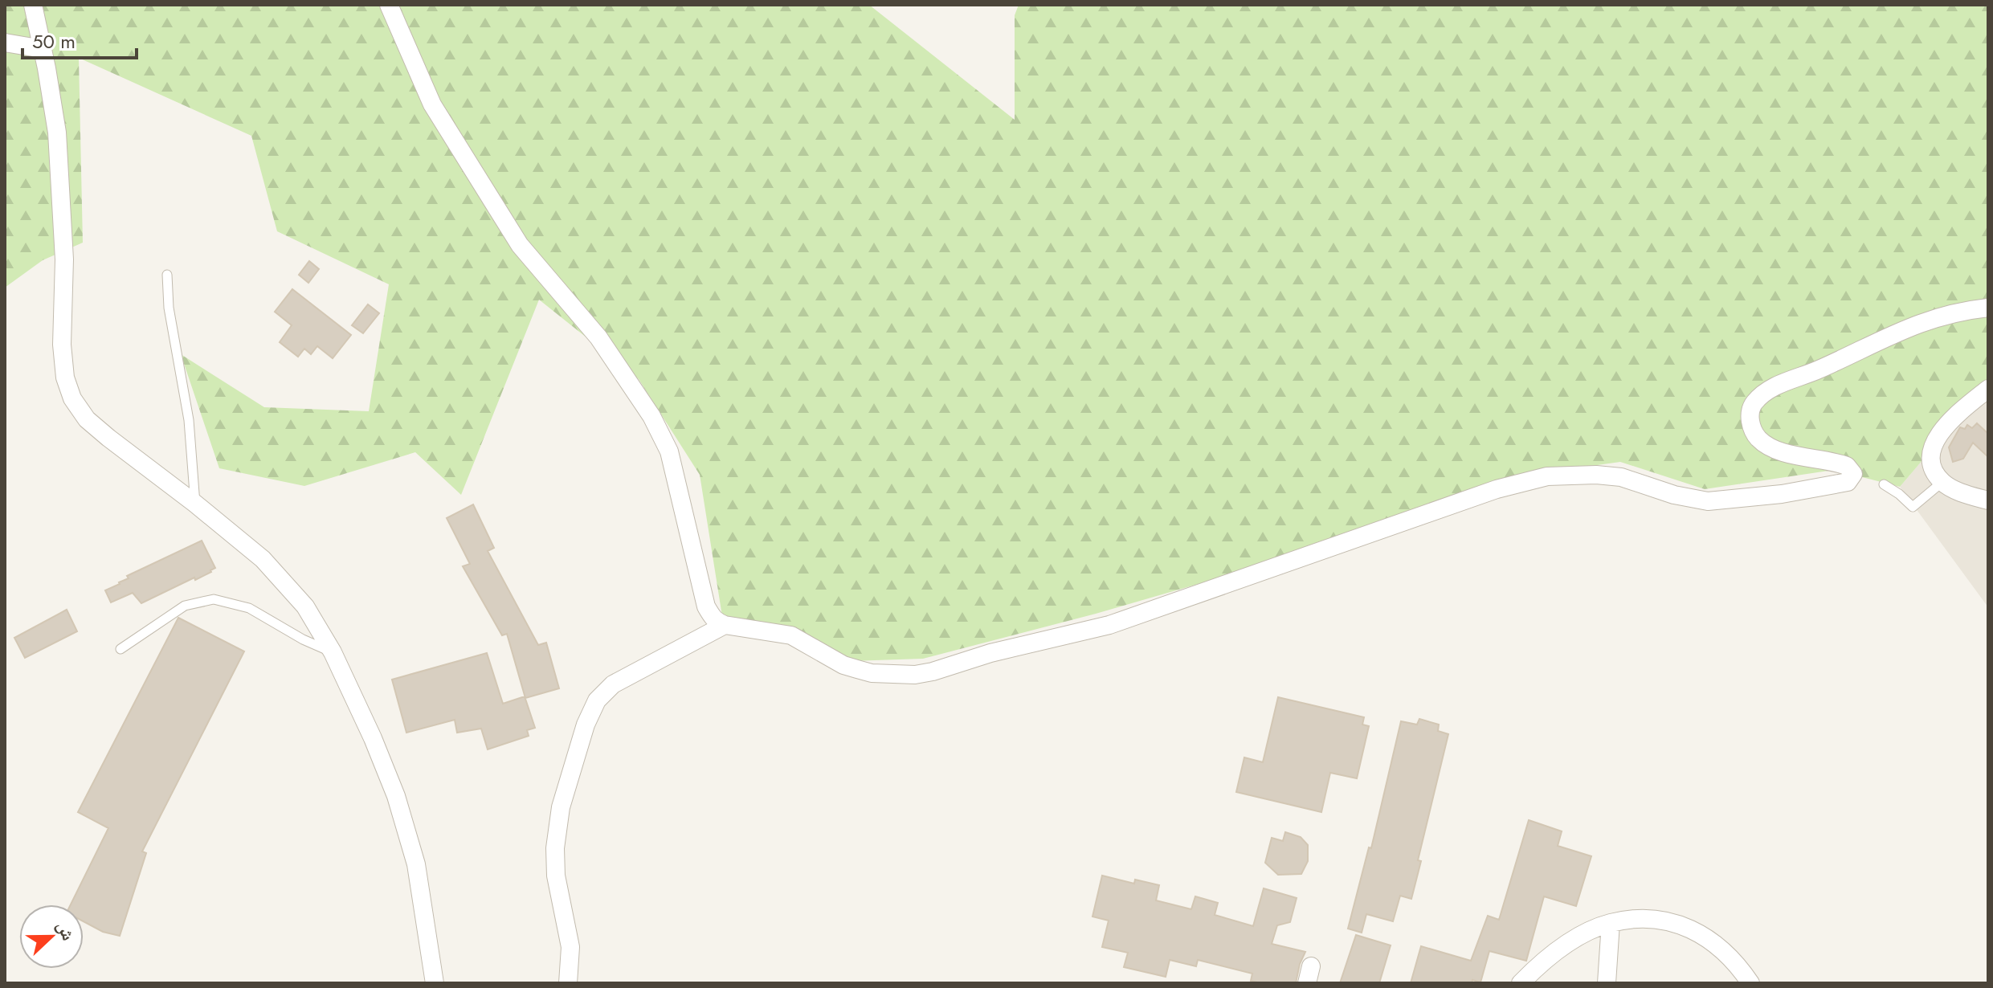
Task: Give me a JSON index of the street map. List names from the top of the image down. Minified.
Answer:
{"scale_bar":"50 m","north":"right"}
